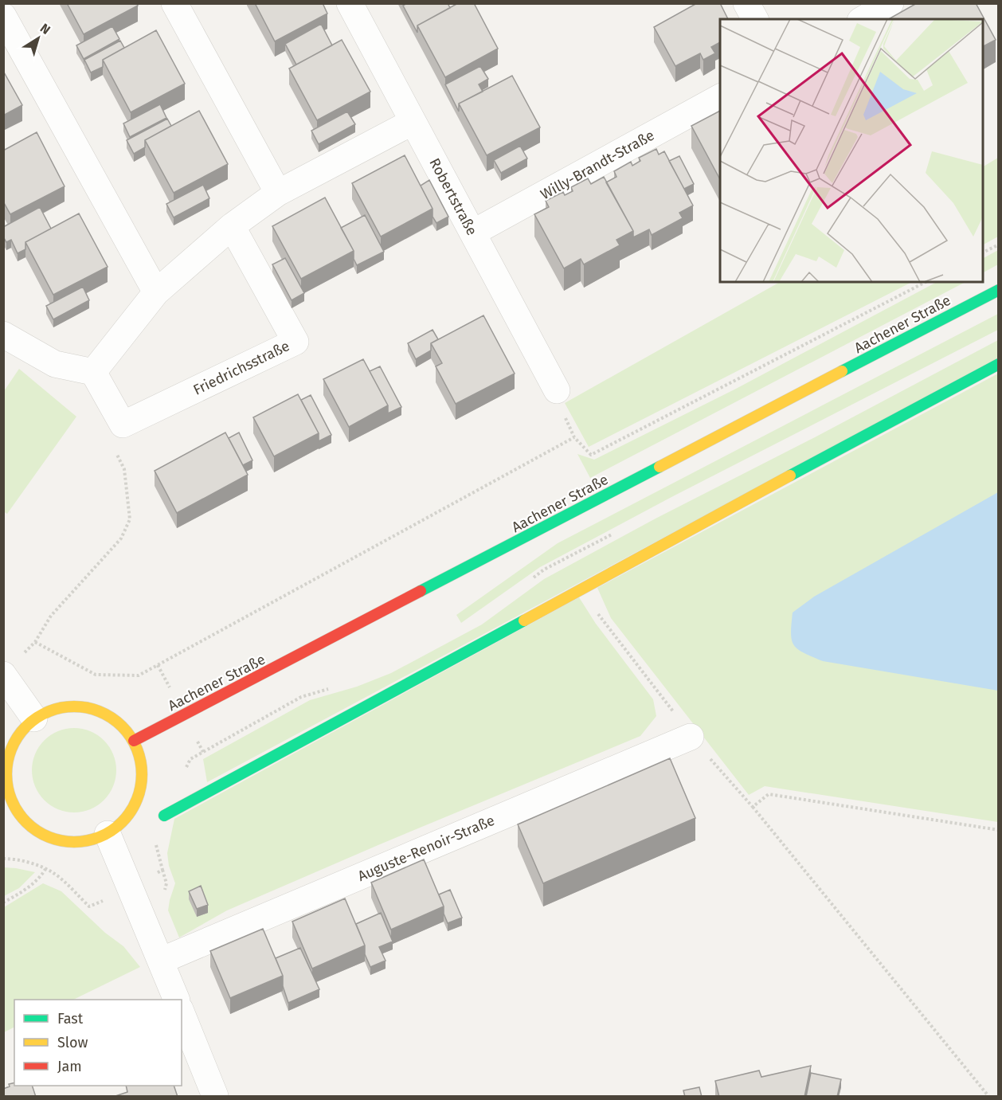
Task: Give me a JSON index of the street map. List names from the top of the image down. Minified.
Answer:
{"streets":{"main road":["Aachener Straße"],"street":["Willy-Brandt-Straße","Robertstraße","Friedrichsstraße","Auguste-Renoir-Straße"]},"crossings":[["Willy-Brandt-Straße","Robertstraße"]],"legend":["Fast","Slow","Jam"],"north":"top right"}
